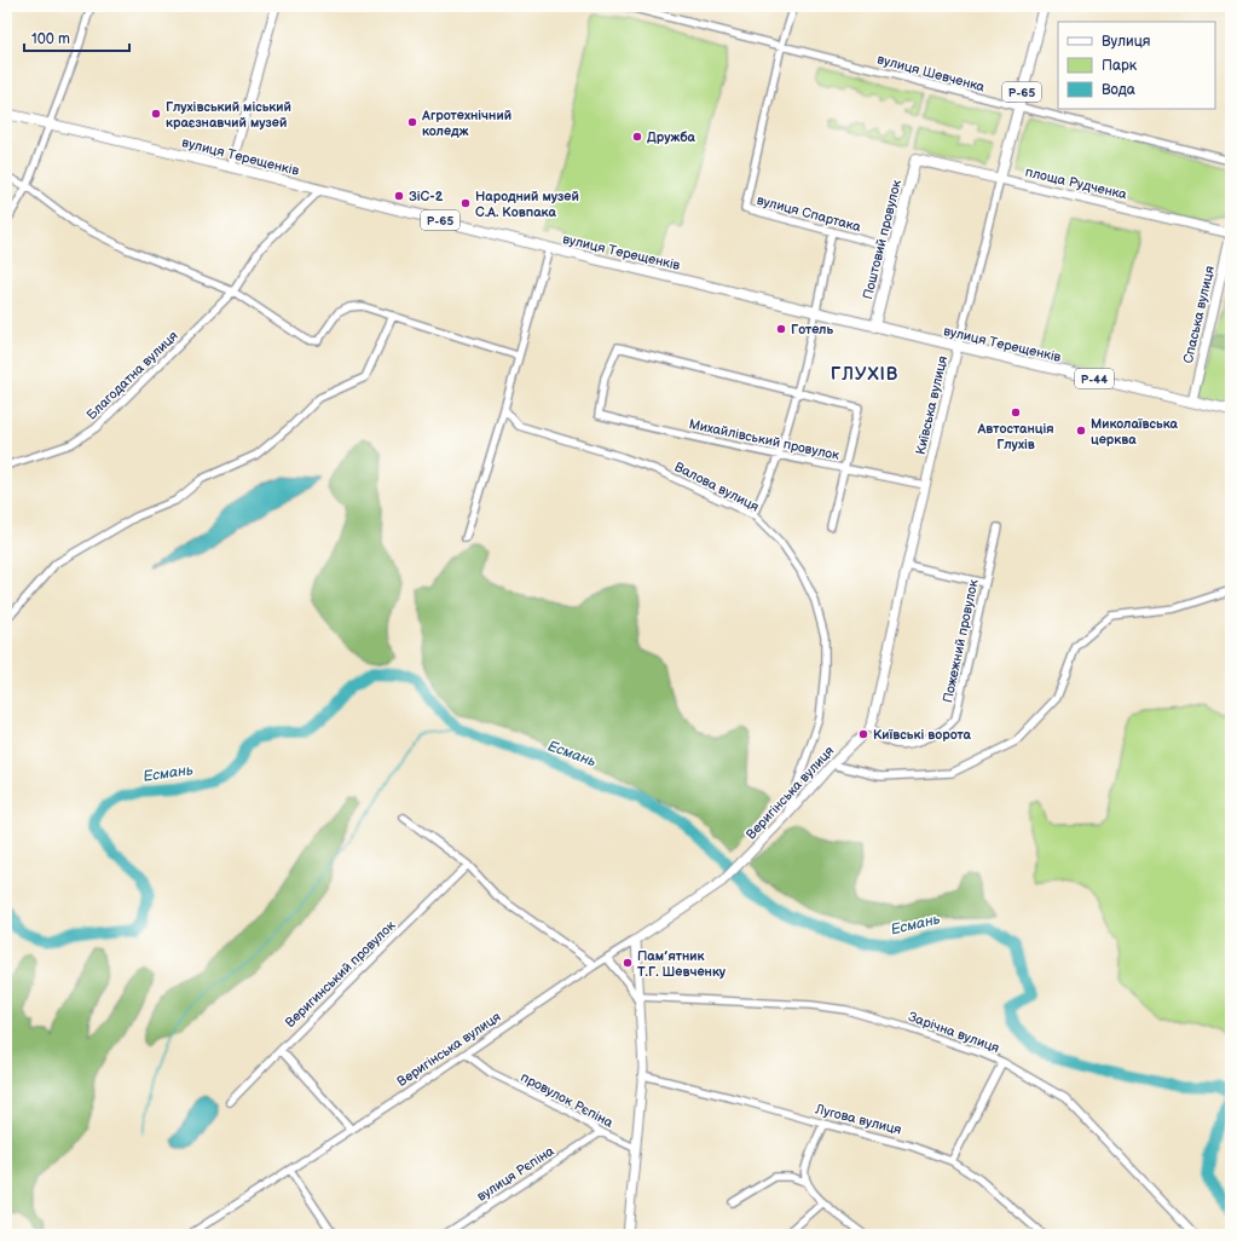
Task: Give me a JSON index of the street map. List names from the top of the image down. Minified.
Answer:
{"streets":{"main road":["Р-65","вулиця Терещенків","площа Рудченка","Поштовий провулок","Р-44","Київська вулиця"],"street":["вулиця Шевченка","вулиця Спартака","Спаська вулиця","Благодатна вулиця","Михайлівський провулок","Валова вулиця","Пожежний провулок","Веригінська вулиця","Веригинський провулок","Зарічна вулиця","провулок Рєпіна","Лугова вулиця","вулиця Рєпіна"]},"crossings":[["вулиця Шевченка","вулиця Спартака"],["вулиця Шевченка","Київська вулиця"],["вулиця Терещенків","Поштовий провулок"],["вулиця Терещенків","Спаська вулиця"],["вулиця Терещенків","Благодатна вулиця"],["вулиця Терещенків","Київська вулиця"],["площа Рудченка","Поштовий провулок"],["площа Рудченка","Спаська вулиця"],["площа Рудченка","Київська вулиця"],["вулиця Спартака","Поштовий провулок"],["Київська вулиця","Михайлівський провулок"],["Київська вулиця","Пожежний провулок"],["Валова вулиця","Веригінська вулиця"],["Веригінська вулиця","провулок Рєпіна"],["провулок Рєпіна","вулиця Рєпіна"]],"districts":["ГЛУХІВ"],"water":["Есмань"],"places":["Глухівський міський краєзнавчий музей","Агротехнічний коледж","Дружба","ЗіС-2","Народний музей С.А. Ковпака","Готель","Автостанція Глухів","Миколаївська церква","Київські ворота","Пам’ятник Т.Г. Шевченку"],"legend":["Вулиця","Парк","Вода"],"scale_bar":"100 m"}
